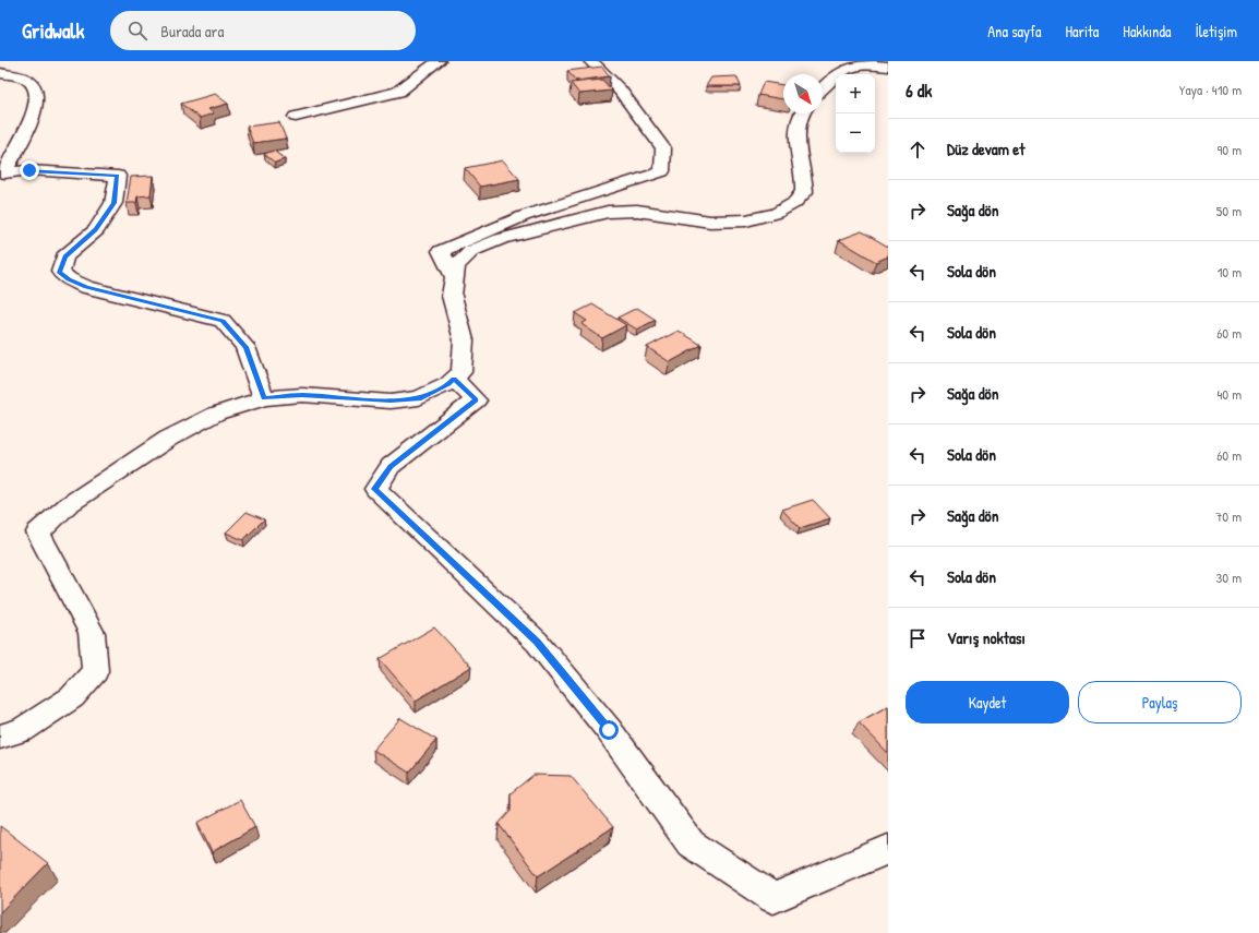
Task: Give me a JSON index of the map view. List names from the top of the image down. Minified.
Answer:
{"north":"bottom right","page":{"header":"Gridwalk","search":"Burada ara","nav":["Ana sayfa","Harita","Hakkında","İletişim"],"heading":["6 dk","Yaya · 410 m"],"map_buttons":["+","−"],"list":[["Düz devam et","90 m"],["Sağa dön","50 m"],["Sola dön","10 m"],["Sola dön","60 m"],["Sağa dön","40 m"],["Sola dön","60 m"],["Sağa dön","70 m"],["Sola dön","30 m"],"Varış noktası"],"buttons":["Kaydet","Paylaş"]}}
